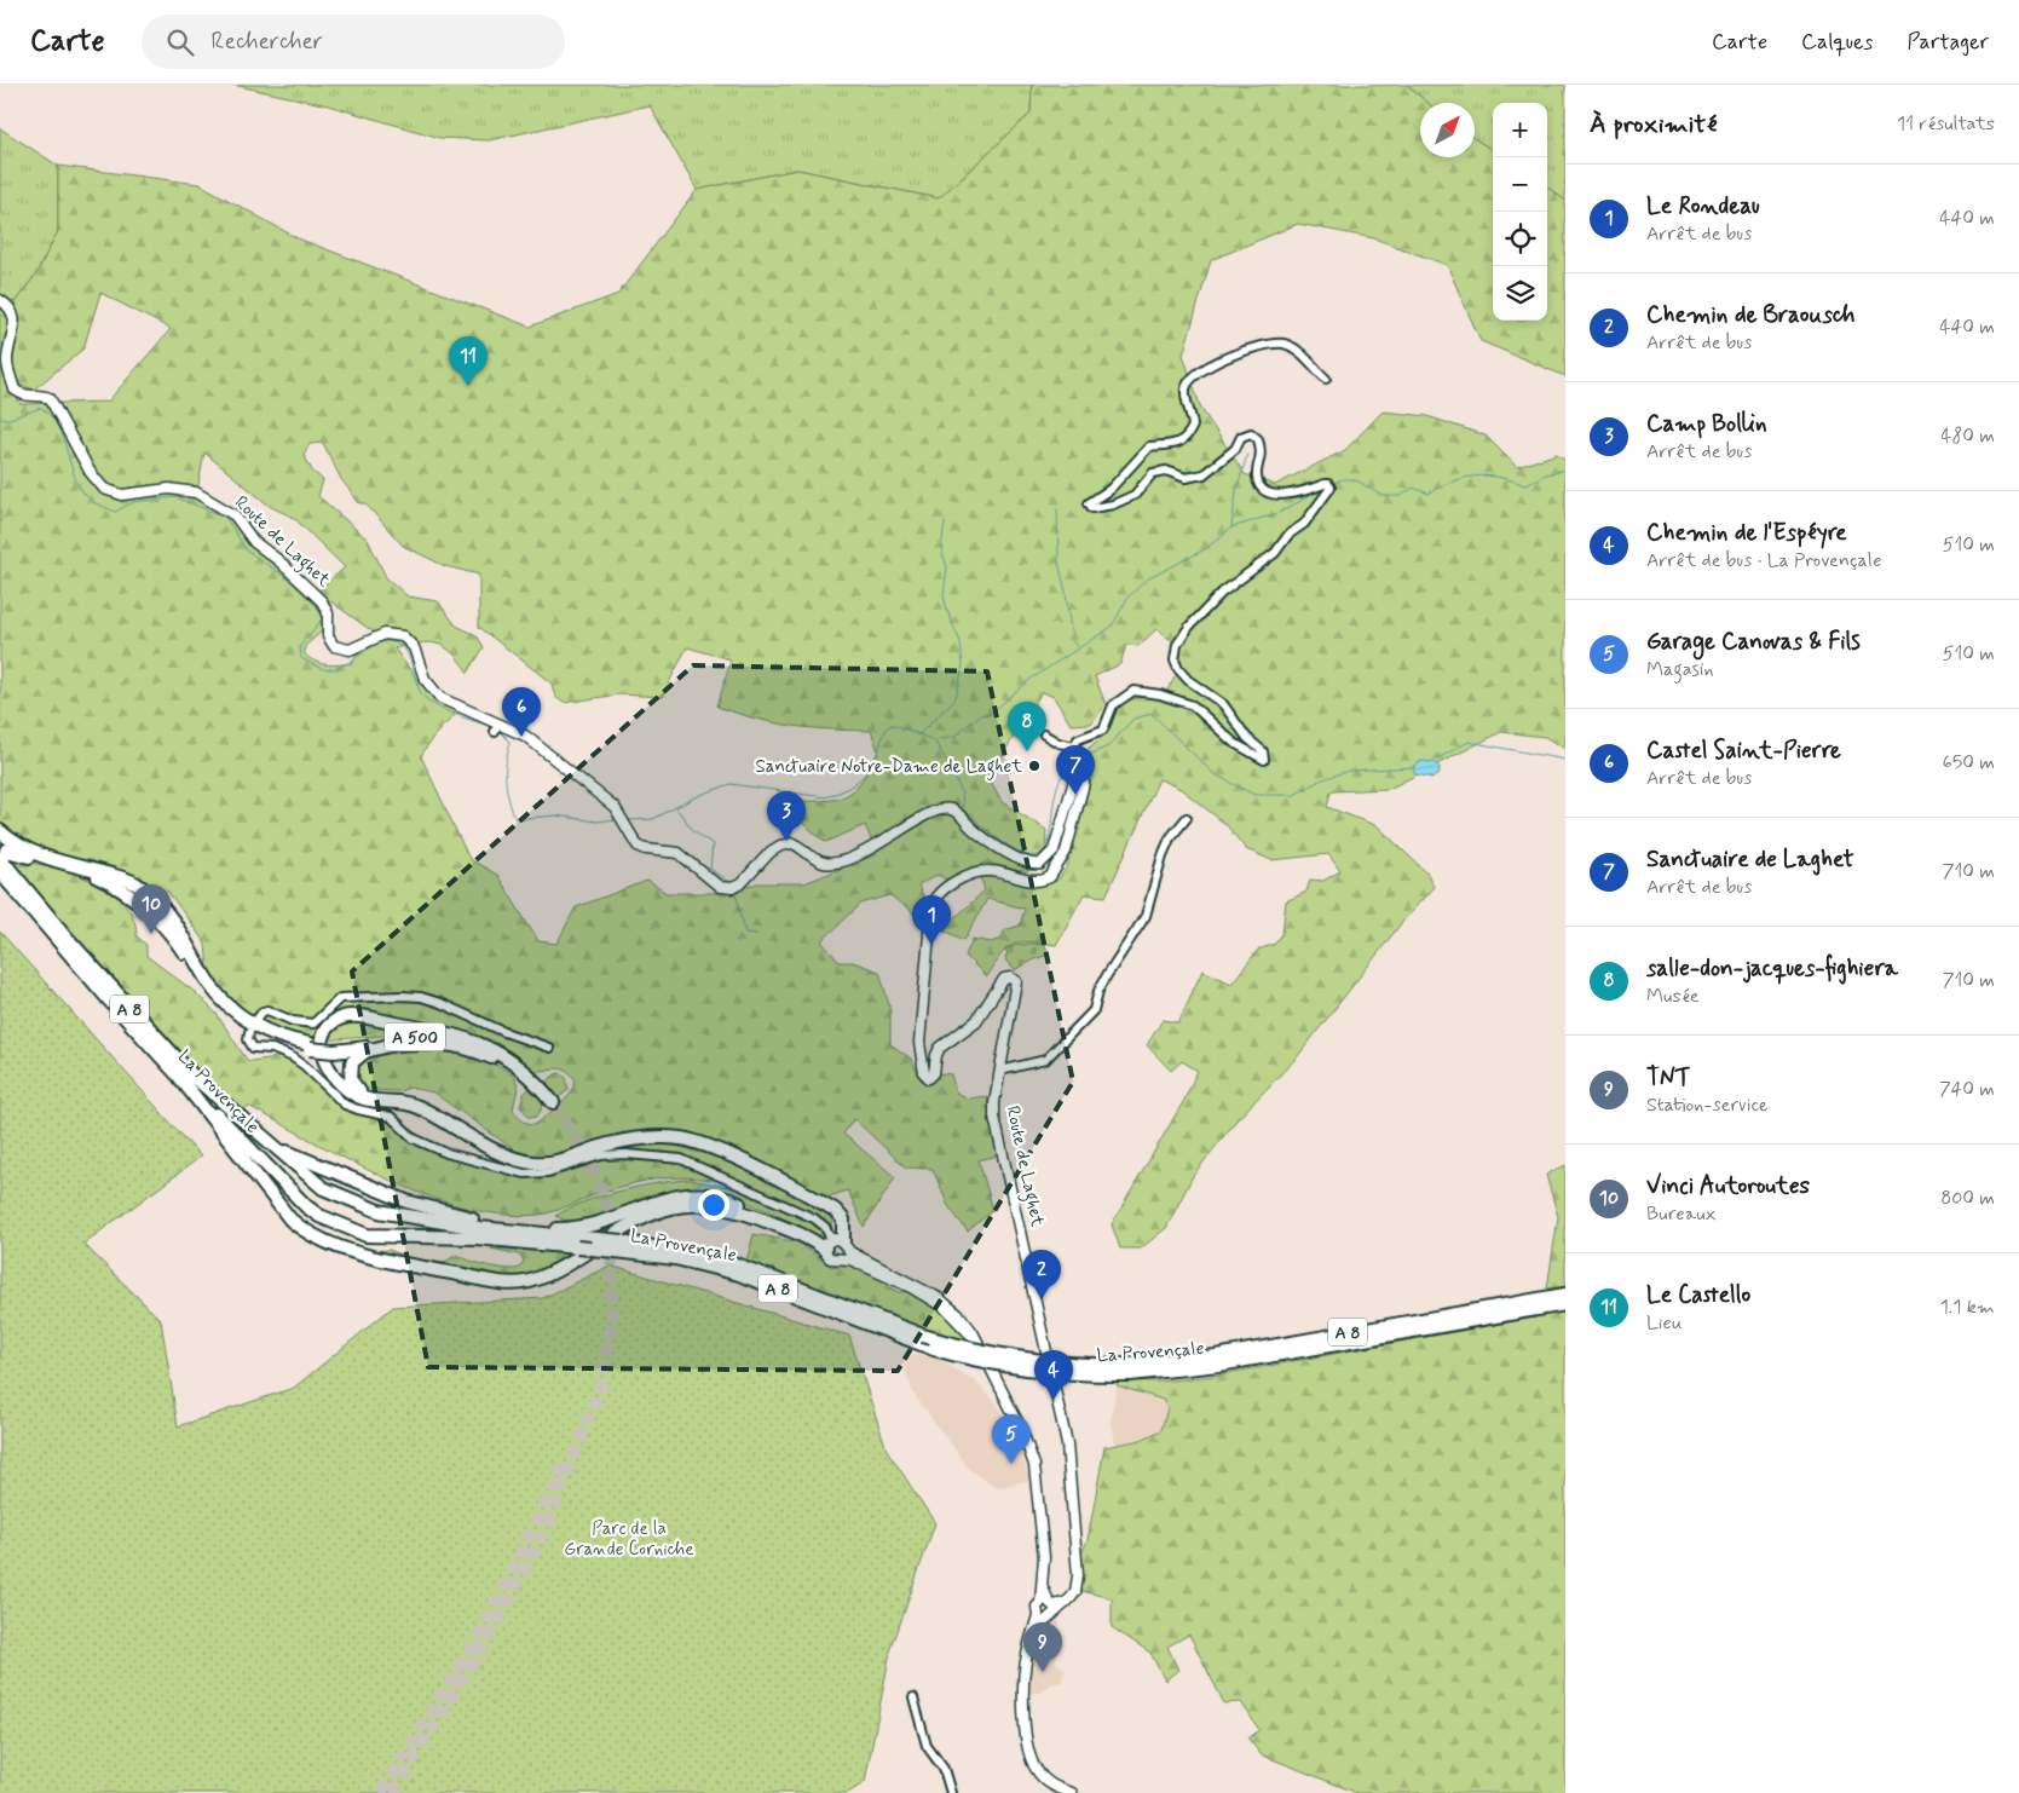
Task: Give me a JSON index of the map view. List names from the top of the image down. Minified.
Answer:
{"streets":{"highway":["A 8","A 500","La Provençale"],"main road":["Route de Laghet"]},"crossings":[["A 500","La Provençale"]],"parks":["Parc de la Grande Corniche"],"places":["Sanctuaire Notre-Dame de Laghet"],"north":"top right","page":{"header":"Carte","search":"Rechercher","nav":["Carte","Calques","Partager"],"heading":["À proximité","11 résultats"],"map_buttons":["+","−"],"list":[{"mark":"1","name":"Le Rondeau","note":"Arrêt de bus","value":"440 m"},{"mark":"2","name":"Chemin de Braousch","note":"Arrêt de bus","value":"440 m"},{"mark":"3","name":"Camp Bollin","note":"Arrêt de bus","value":"480 m"},{"mark":"4","name":"Chemin de l'Espéyre","note":"Arrêt de bus · La Provençale","value":"510 m"},{"mark":"5","name":"Garage Canovas & Fils","note":"Magasin","value":"510 m"},{"mark":"6","name":"Castel Saint-Pierre","note":"Arrêt de bus","value":"650 m"},{"mark":"7","name":"Sanctuaire de Laghet","note":"Arrêt de bus","value":"710 m"},{"mark":"8","name":"salle-don-jacques-fighiera","note":"Musée","value":"710 m"},{"mark":"9","name":"TNT","note":"Station-service","value":"740 m"},{"mark":"10","name":"Vinci Autoroutes","note":"Bureaux","value":"800 m"},{"mark":"11","name":"Le Castello","note":"Lieu","value":"1.1 km"}],"pins":["11","6","8","7","3","10","1","2","4","5","9"]}}
